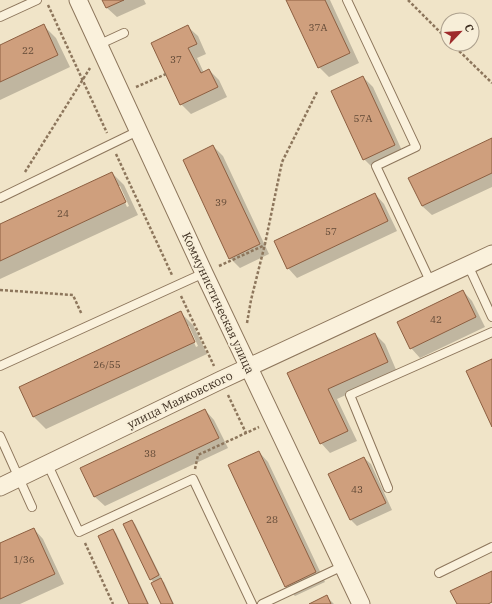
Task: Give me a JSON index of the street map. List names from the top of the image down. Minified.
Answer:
{"streets":{"street":["Коммунистическая улица","улица Маяковского"]},"crossings":[["Коммунистическая улица","улица Маяковского"]],"house_numbers":["37А","22","37","57А","39","24","57","42","26/55","38","43","28","1/36"],"north":"top right"}
